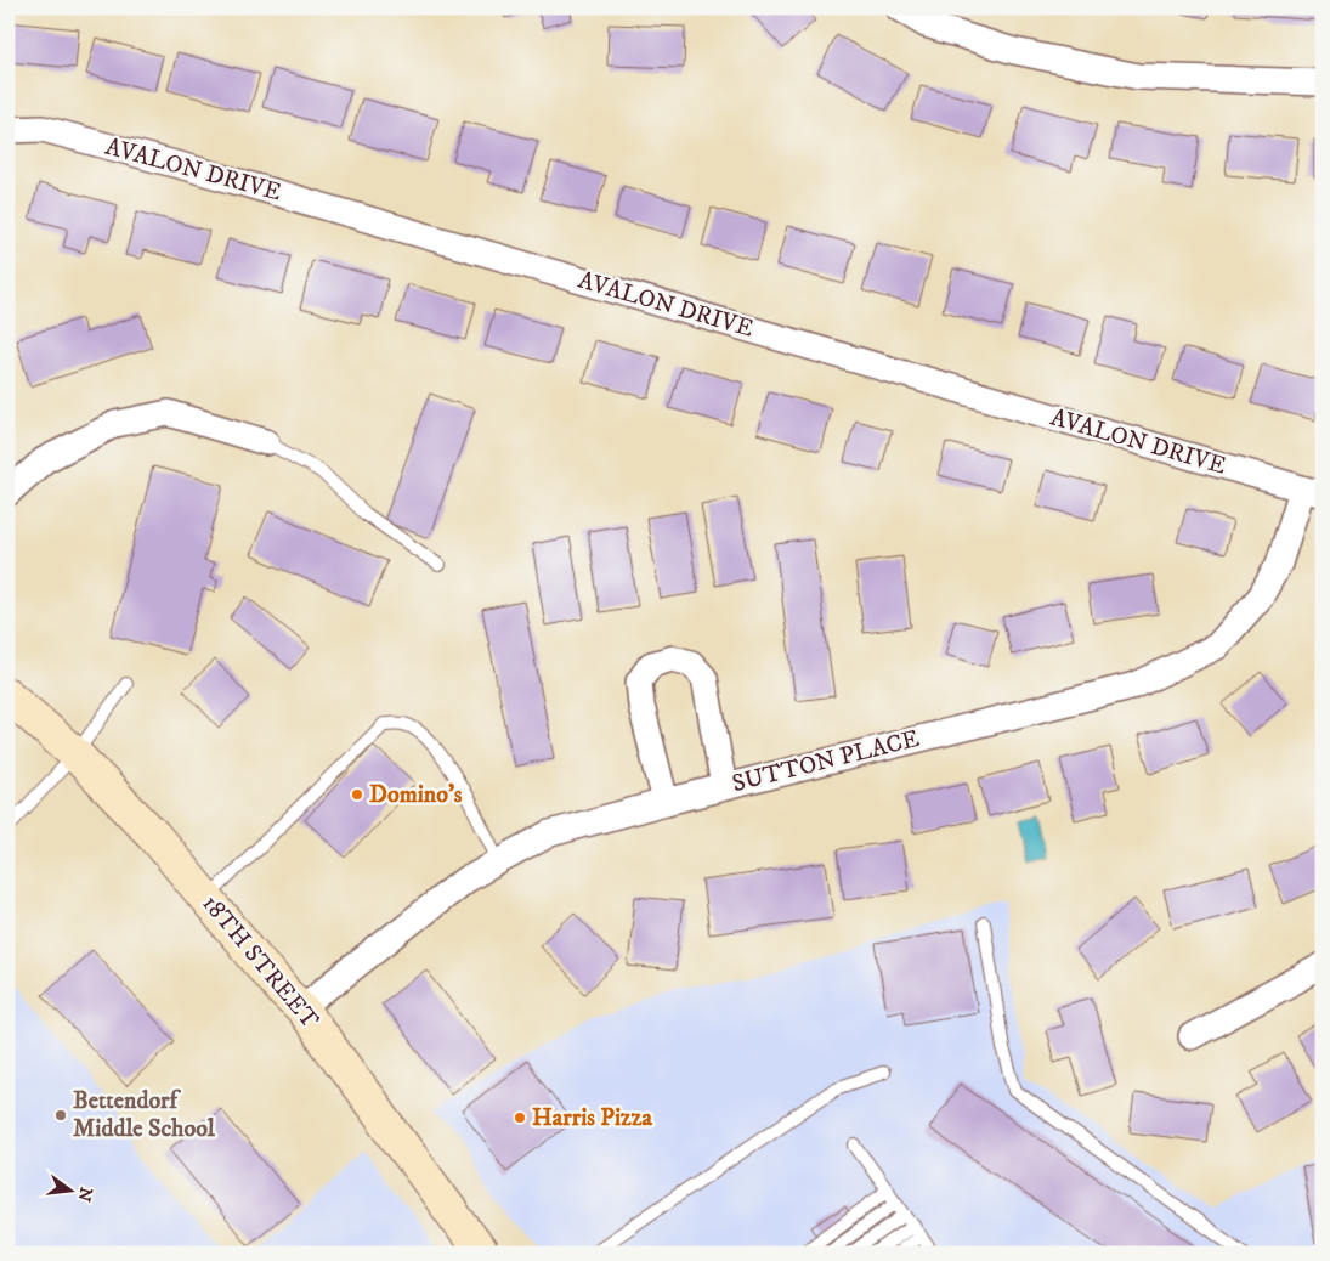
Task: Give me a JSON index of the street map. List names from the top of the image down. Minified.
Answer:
{"streets":{"street":["AVALON DRIVE","SUTTON PLACE","18TH STREET"]},"crossings":[["AVALON DRIVE","SUTTON PLACE"],["SUTTON PLACE","18TH STREET"]],"places":["Domino's","Bettendorf Middle School","Harris Pizza"],"north":"right"}
